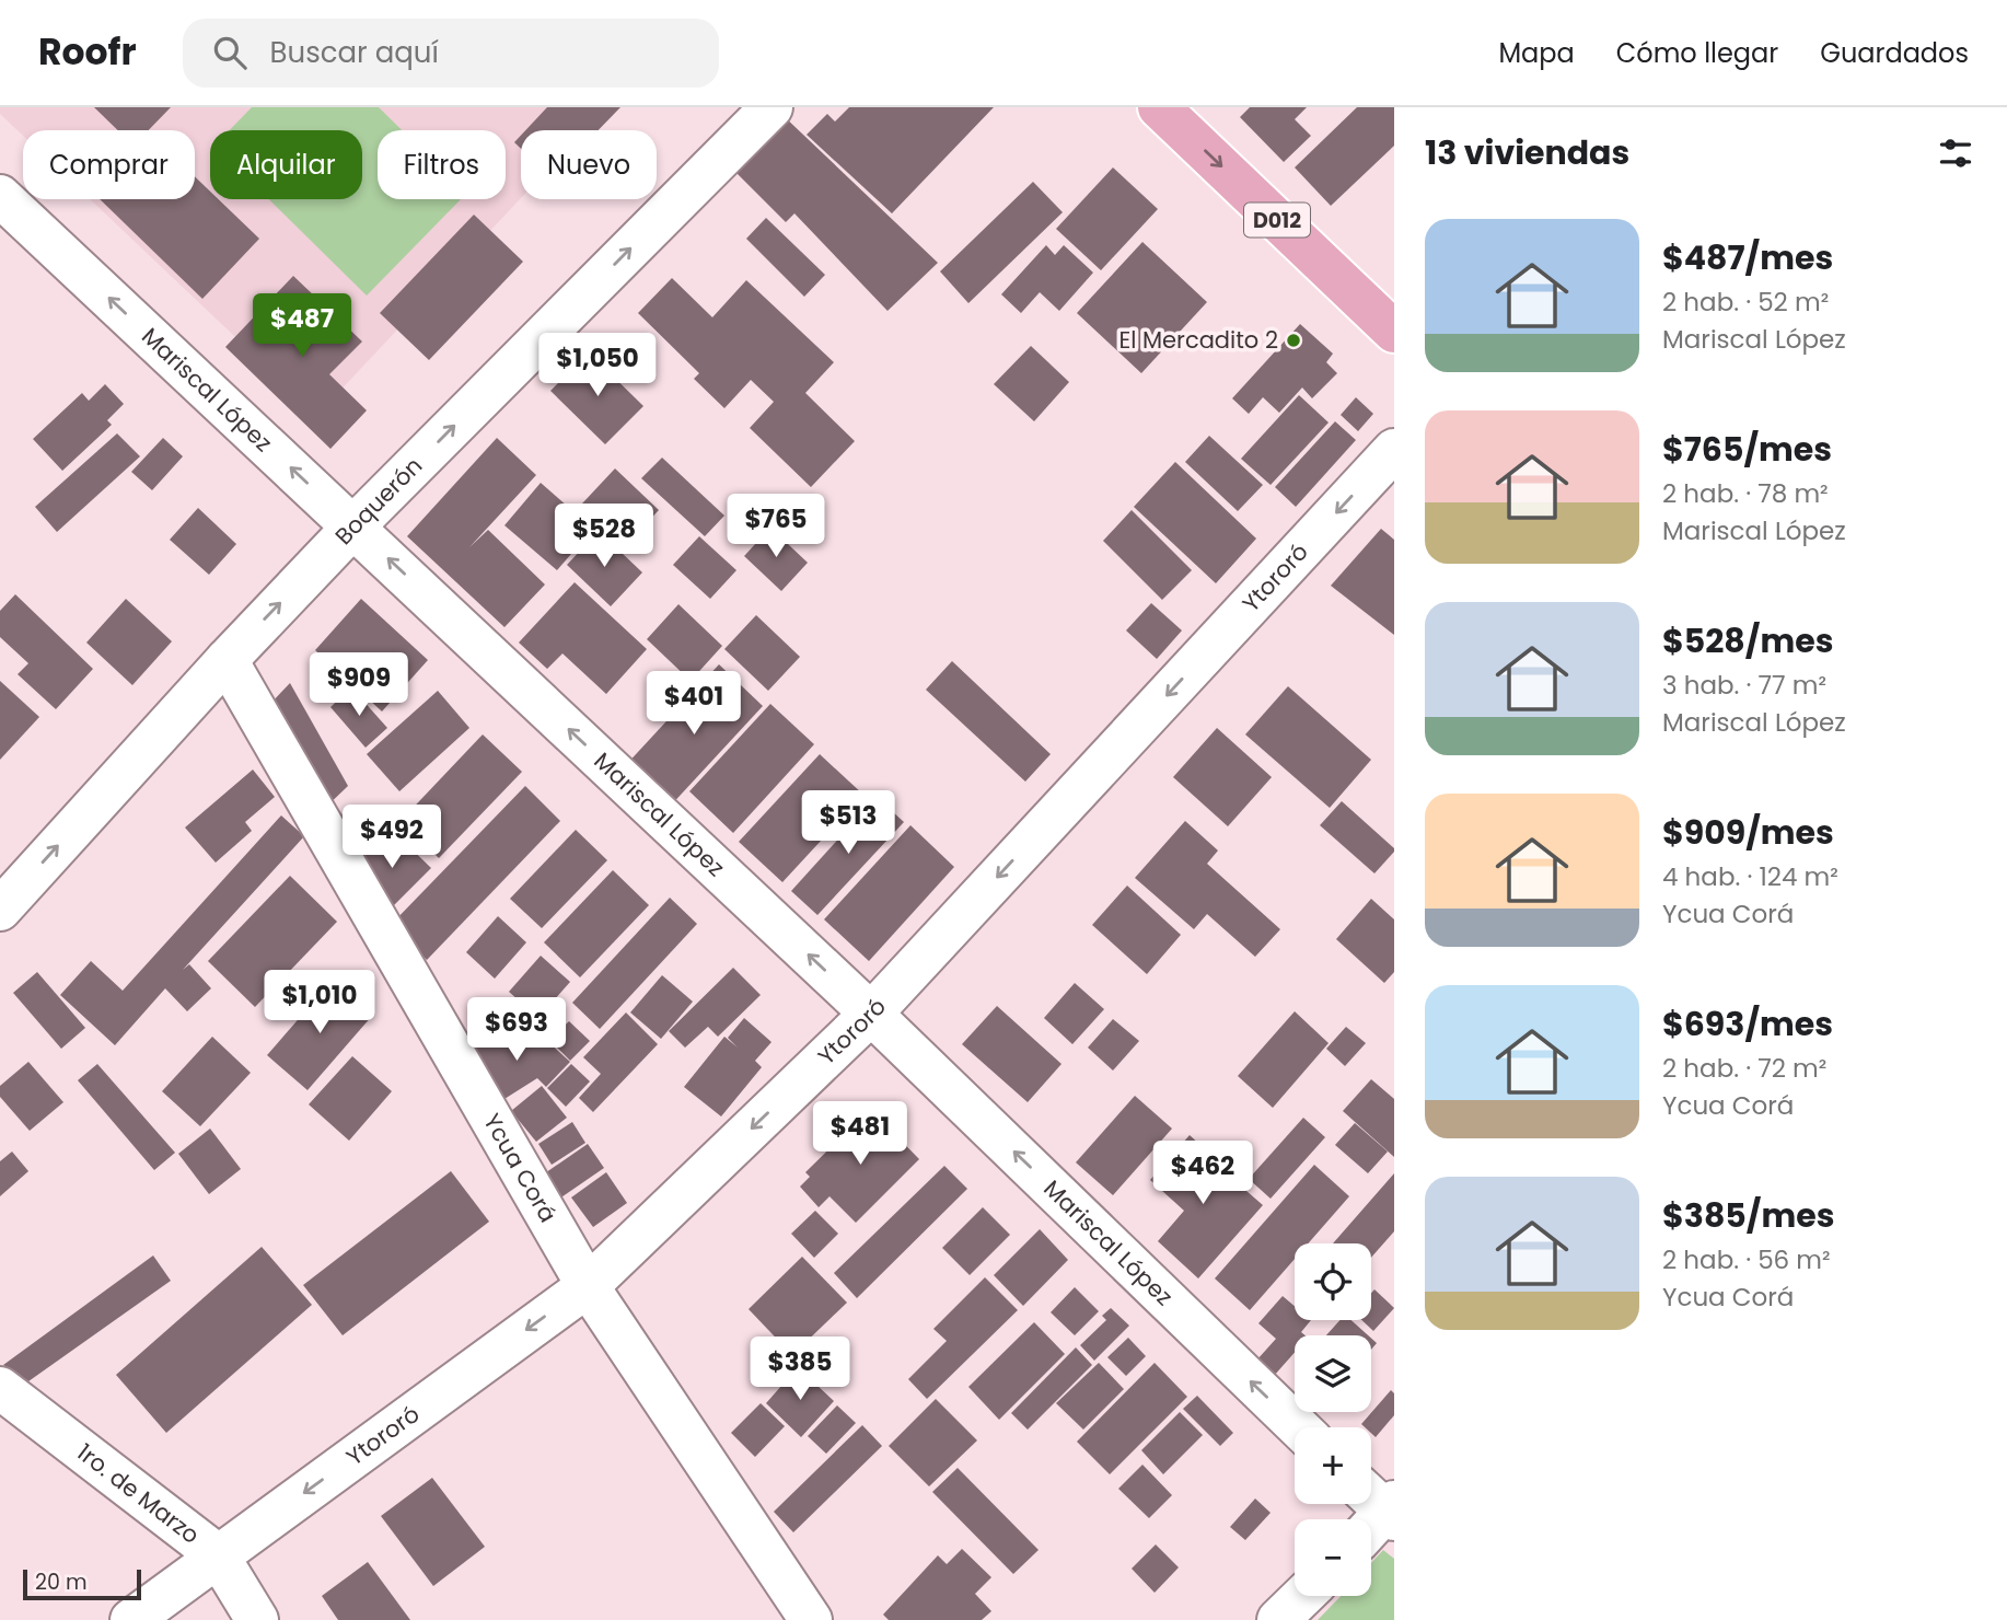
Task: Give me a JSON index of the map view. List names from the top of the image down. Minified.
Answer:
{"streets":{"main road":["D012"],"street":["Mariscal López","Boquerón","Ytororó","Ycua Corá","1ro. de Marzo"]},"crossings":[["Mariscal López","Boquerón"],["Mariscal López","Ytororó"],["Boquerón","Ycua Corá"],["Ytororó","Ycua Corá"],["Ytororó","1ro. de Marzo"]],"one_way":["Mariscal López","Boquerón","Ytororó"],"places":["El Mercadito 2"],"scale_bar":"20 m","page":{"header":"Roofr","search":"Buscar aquí","nav":["Mapa","Cómo llegar","Guardados"],"heading":"13 viviendas","chip":["Comprar","Alquilar","Filtros","Nuevo"],"list":[{"name":"$487/mes","note":"2 hab. · 52 m² · Mariscal López"},{"name":"$765/mes","note":"2 hab. · 78 m² · Mariscal López"},{"name":"$528/mes","note":"3 hab. · 77 m² · Mariscal López"},{"name":"$909/mes","note":"4 hab. · 124 m² · Ycua Corá"},{"name":"$693/mes","note":"2 hab. · 72 m² · Ycua Corá"},{"name":"$385/mes","note":"2 hab. · 56 m² · Ycua Corá"}],"price":["$487","$1,050","$765","$528","$909","$401","$513","$492","$1,010","$693","$481","$462","$385"],"map_buttons":["+","−"],"scale":"20 m"}}
